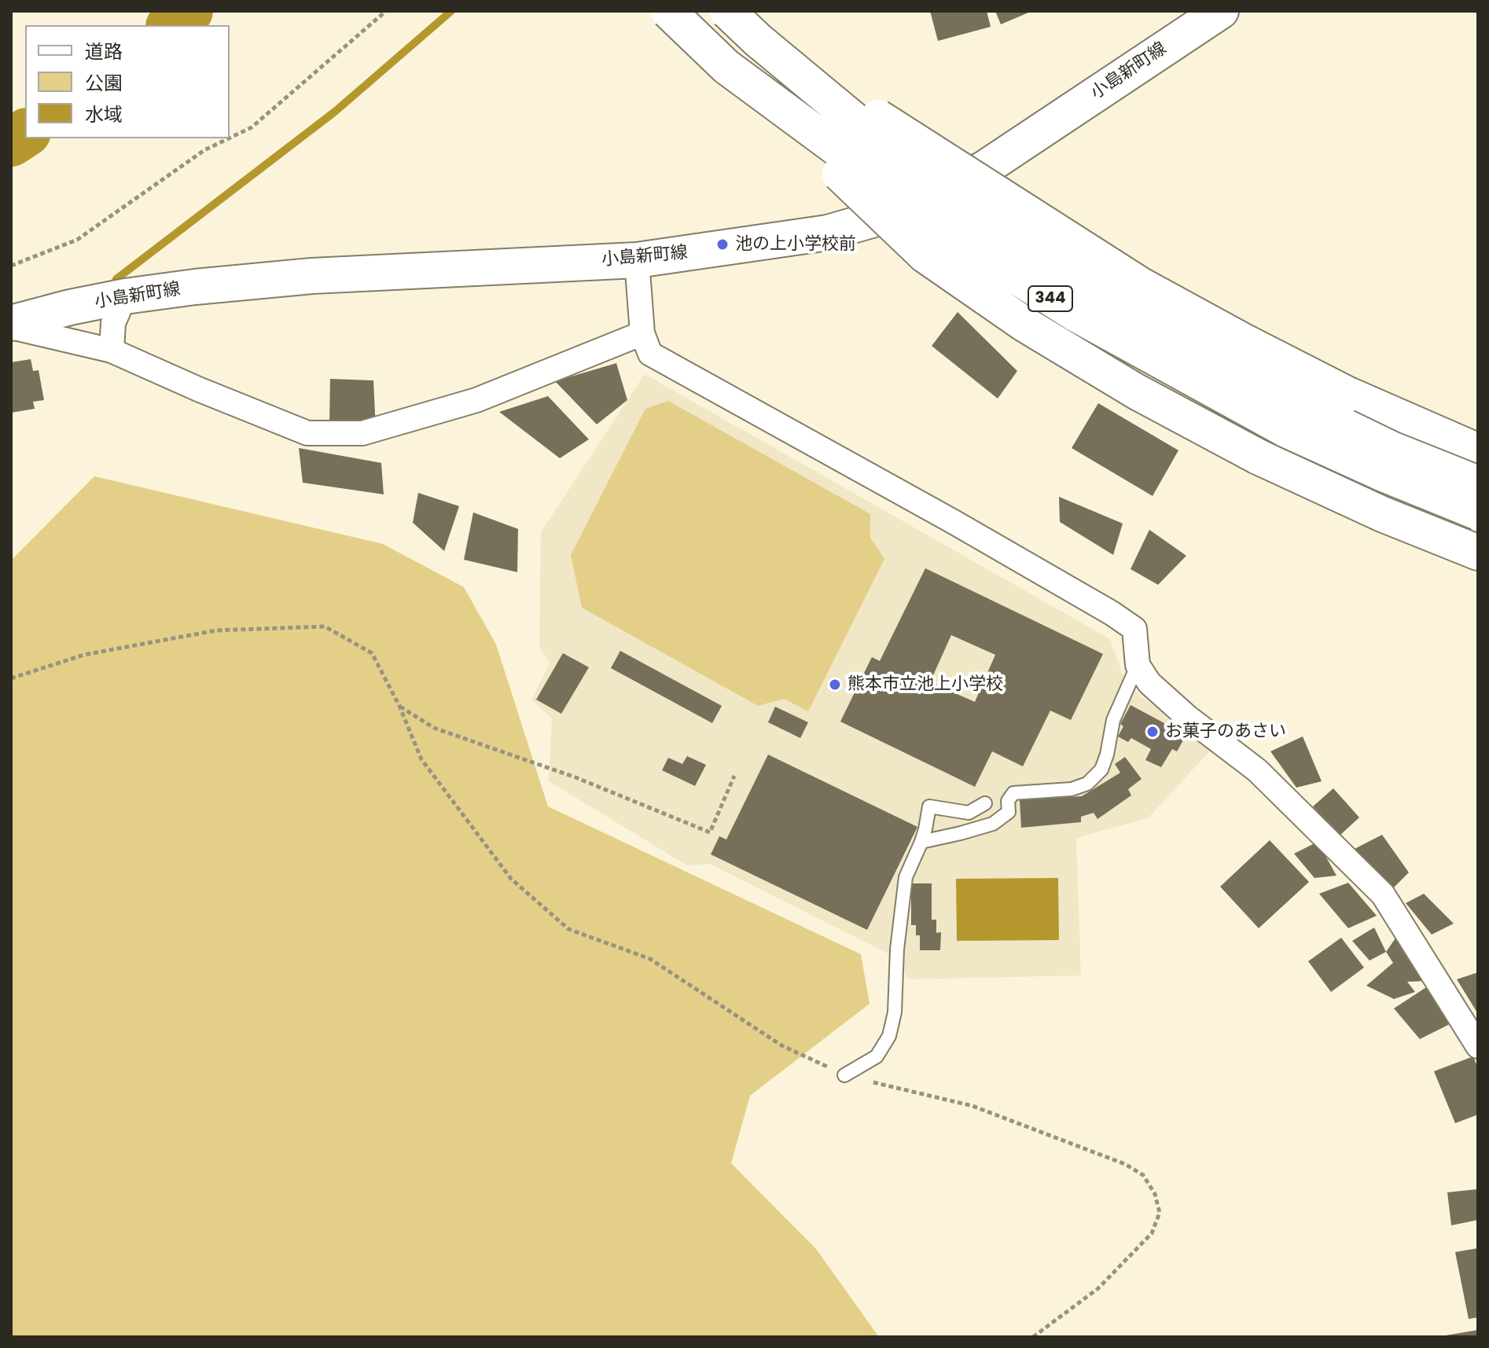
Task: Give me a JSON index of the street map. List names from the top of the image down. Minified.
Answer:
{"streets":{"main road":["小島新町線","344"]},"places":["池の上小学校前","熊本市立池上小学校","お菓子のあさい"],"legend":["道路","公園","水域"]}
